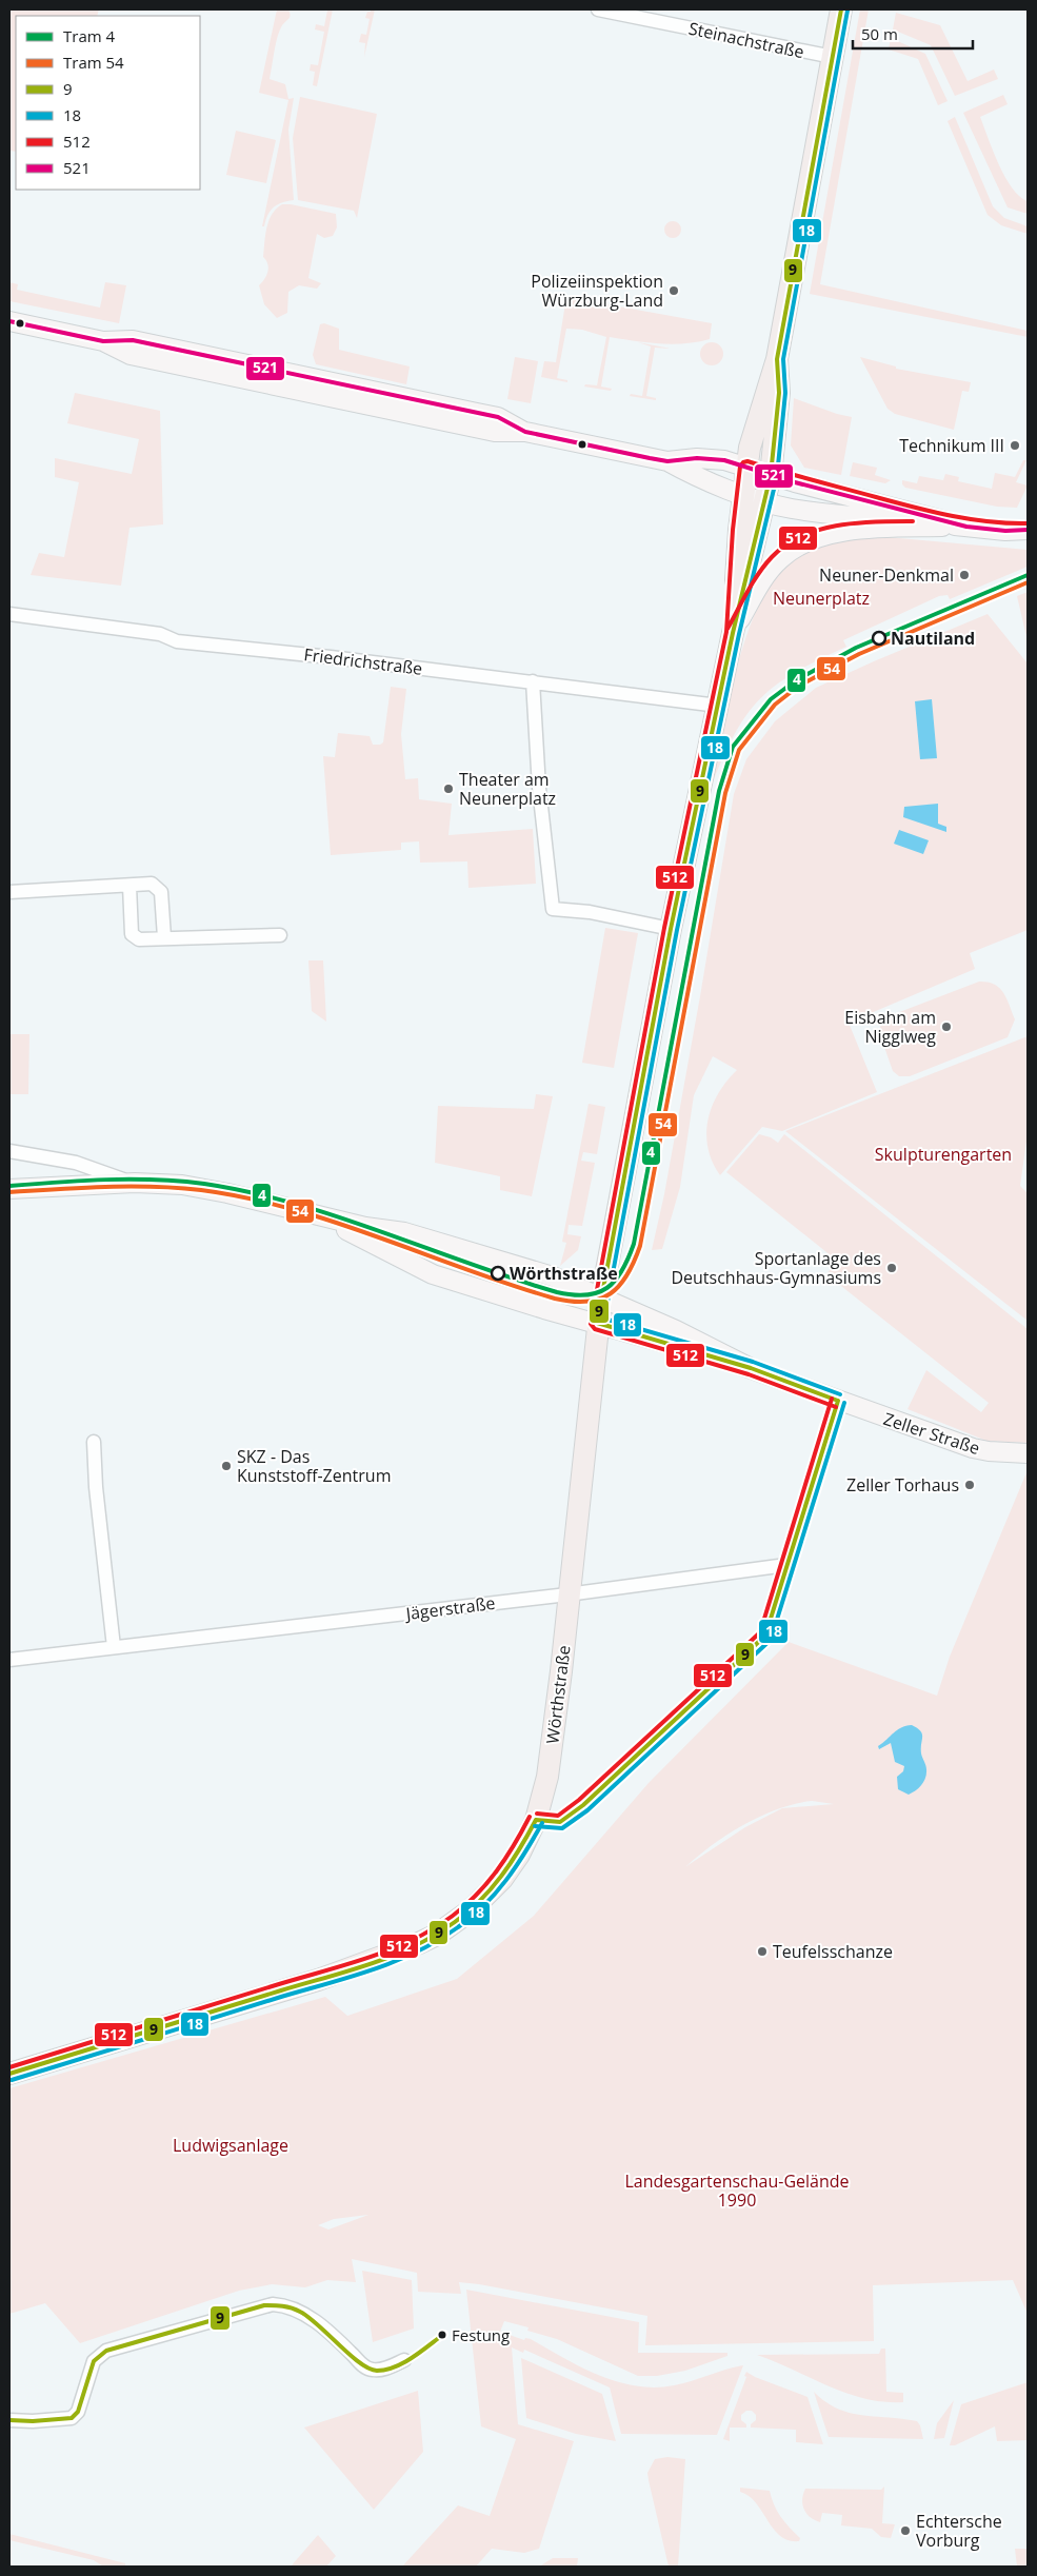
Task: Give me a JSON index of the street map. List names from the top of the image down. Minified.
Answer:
{"streets":{"main road":["Wörthstraße"],"street":["Steinachstraße","Friedrichstraße","Zeller Straße","Jägerstraße"]},"crossings":[["Friedrichstraße","Wörthstraße"],["Jägerstraße","Wörthstraße"]],"parks":["Neunerplatz","Skulpturengarten","Ludwigsanlage","Landesgartenschau-Gelände 1990"],"places":["Polizeiinspektion Würzburg-Land","Technikum III","Neuner-Denkmal","Nautiland","Theater am Neunerplatz","Eisbahn am Nigglweg","Sportanlage des Deutschhaus-Gymnasiums","Wörthstraße","SKZ - Das Kunststoff-Zentrum","Zeller Torhaus","Teufelsschanze","Festung","Echtersche Vorburg"],"lines":["transit line 9","transit line 18","transit line 521","transit line 512","tram line 4","tram line 54"],"legend":["Tram 4","Tram 54","9","18","512","521"],"scale_bar":"50 m"}
